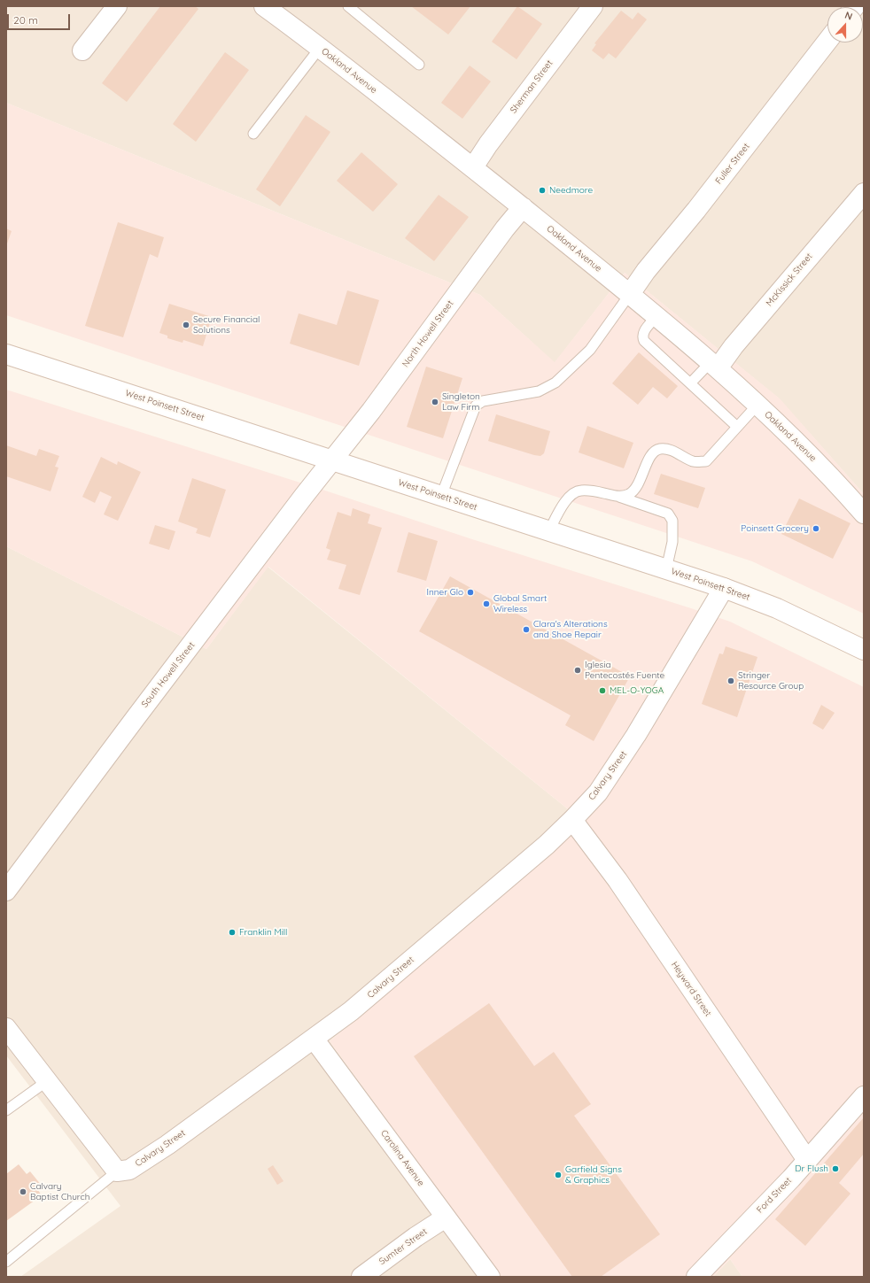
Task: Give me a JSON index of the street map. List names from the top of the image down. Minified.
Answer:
{"streets":{"street":["Oakland Avenue","Sherman Street","Fuller Street","McKissick Street","North Howell Street","West Poinsett Street","South Howell Street","Calvary Street","Heyward Street","Carolina Avenue","Ford Street","Sumter Street"]},"crossings":[["Oakland Avenue","Sherman Street"],["Oakland Avenue","Fuller Street"],["Oakland Avenue","McKissick Street"],["Oakland Avenue","North Howell Street"],["North Howell Street","West Poinsett Street"],["North Howell Street","South Howell Street"],["West Poinsett Street","South Howell Street"],["West Poinsett Street","Calvary Street"],["Calvary Street","Heyward Street"],["Calvary Street","Carolina Avenue"],["Heyward Street","Ford Street"],["Carolina Avenue","Sumter Street"]],"places":["Needmore","Secure Financial Solutions","Singleton Law Firm","Poinsett Grocery","Inner Glo","Global Smart Wireless","Clara's Alterations and Shoe Repair","Iglesia Pentecostés Fuente","Stringer Resource Group","MEL-O-YOGA","Franklin Mill","Dr Flush","Garfield Signs & Graphics","Calvary Baptist Church"],"scale_bar":"20 m","north":"top"}
